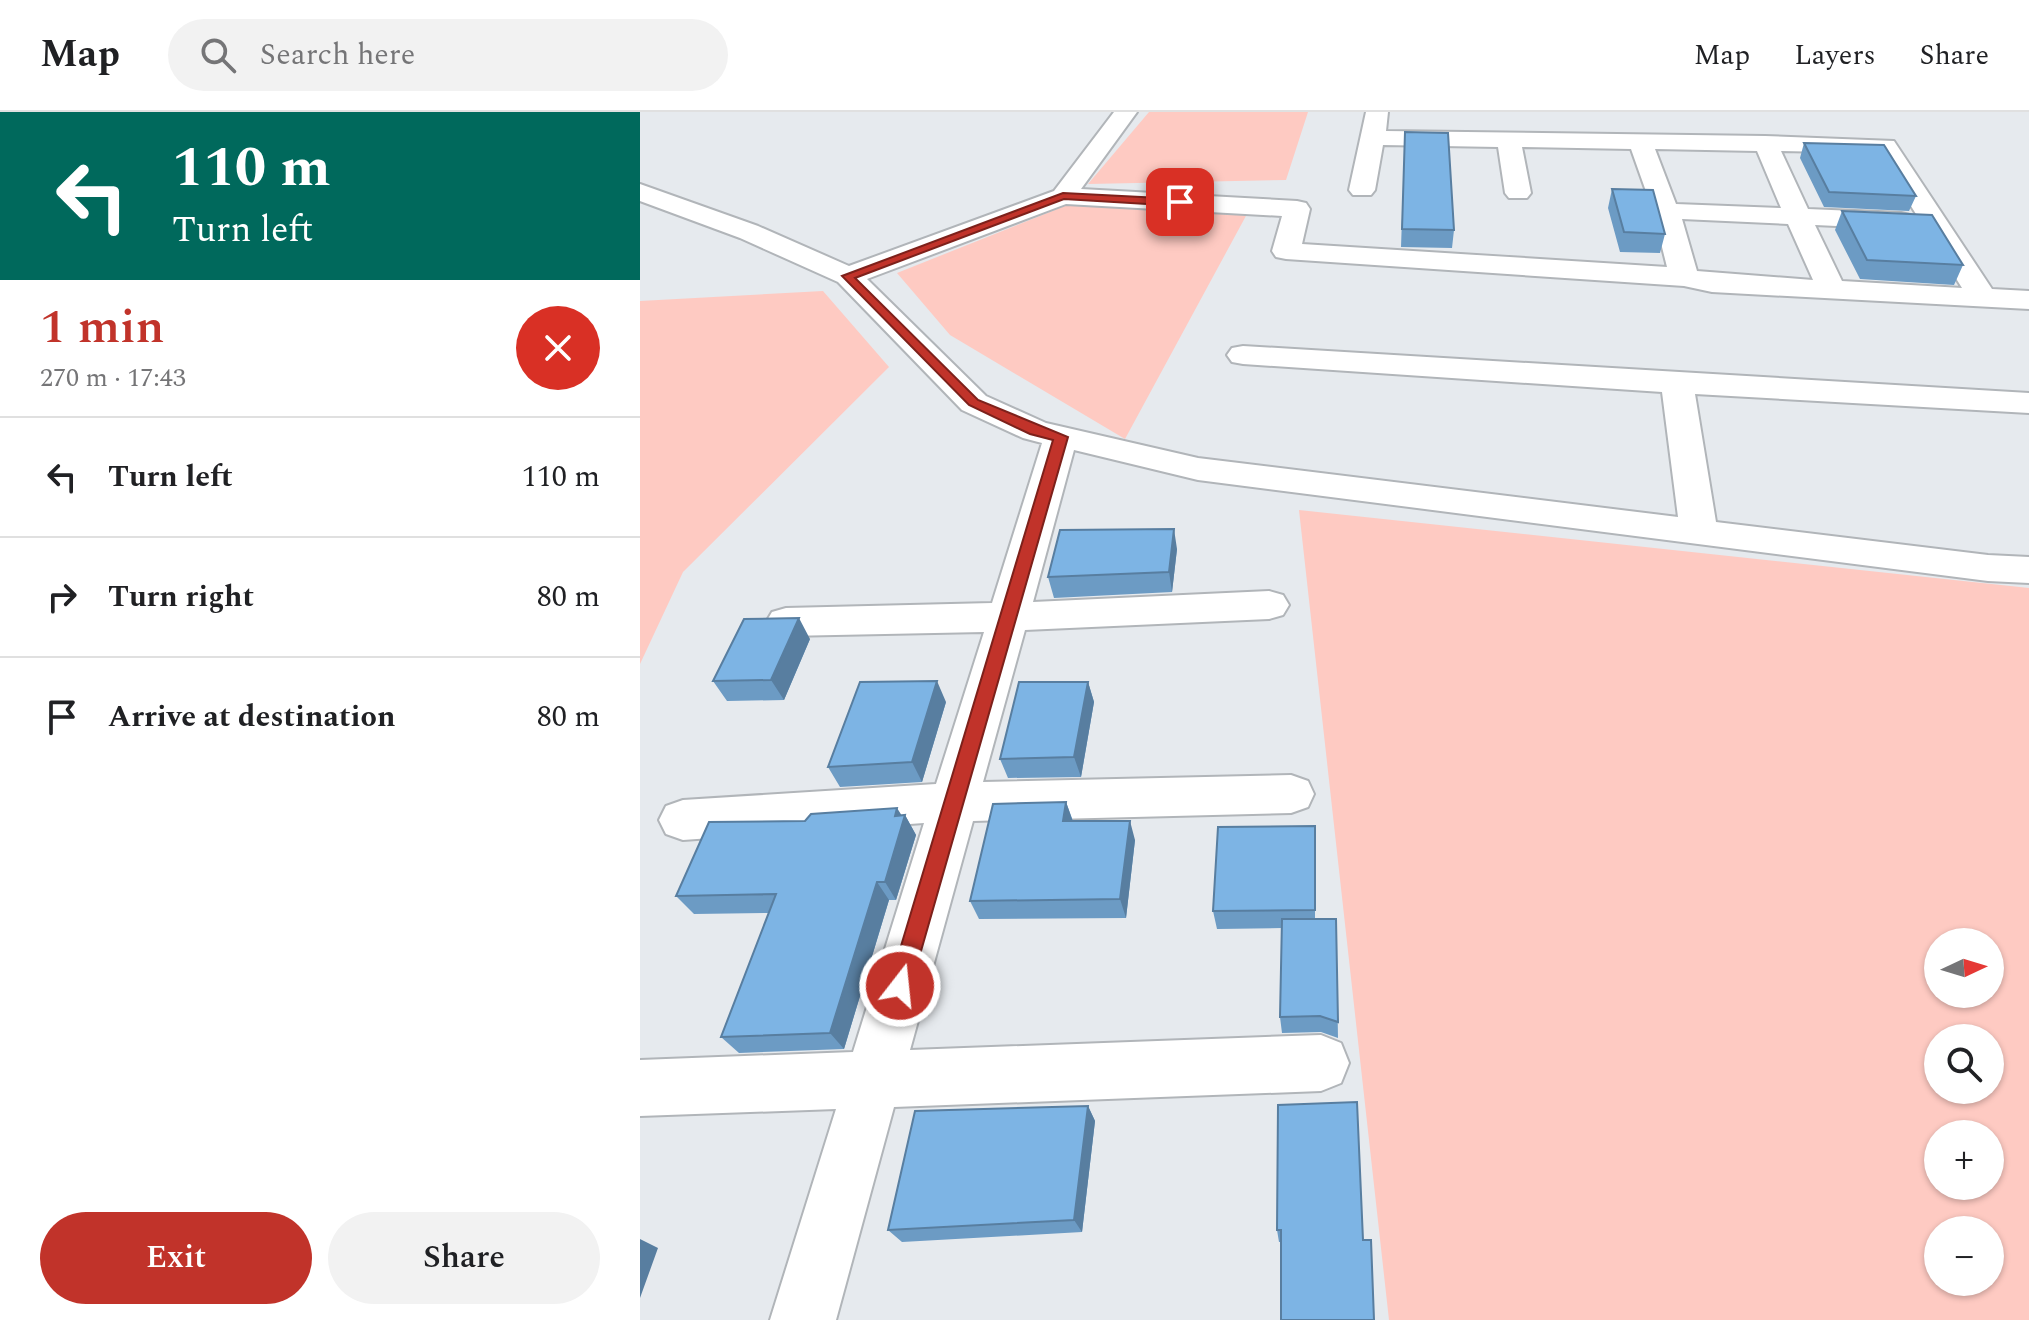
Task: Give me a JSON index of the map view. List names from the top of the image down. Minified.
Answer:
{"north":"right","page":{"header":"Map","search":"Search here","nav":["Map","Layers","Share"],"turn":["110 m","Turn left"],"heading":["1 min","270 m · 17:43"],"list":[{"name":"Turn left","value":"110 m"},{"name":"Turn right","value":"80 m"},{"name":"Arrive at destination","value":"80 m"}],"map_buttons":["+","−"],"buttons":["Exit","Share"]}}
